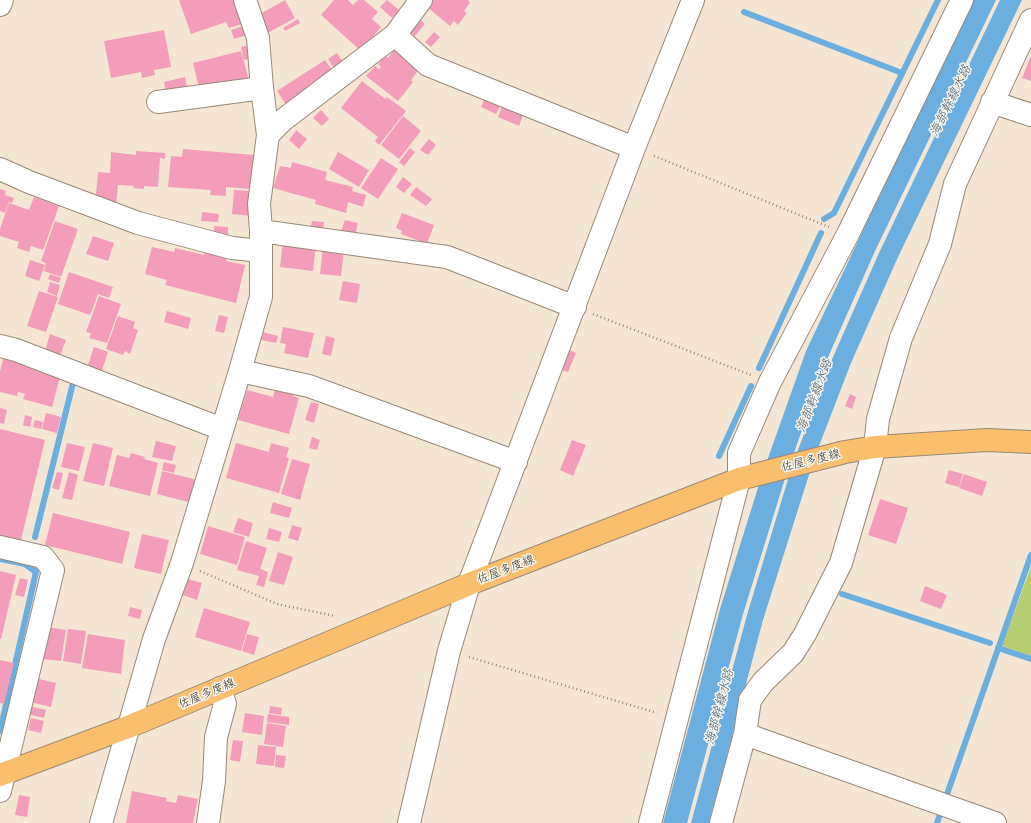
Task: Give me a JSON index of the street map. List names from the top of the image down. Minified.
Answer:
{"streets":{"main road":["佐屋多度線"]},"water":["海部幹線水路"]}
